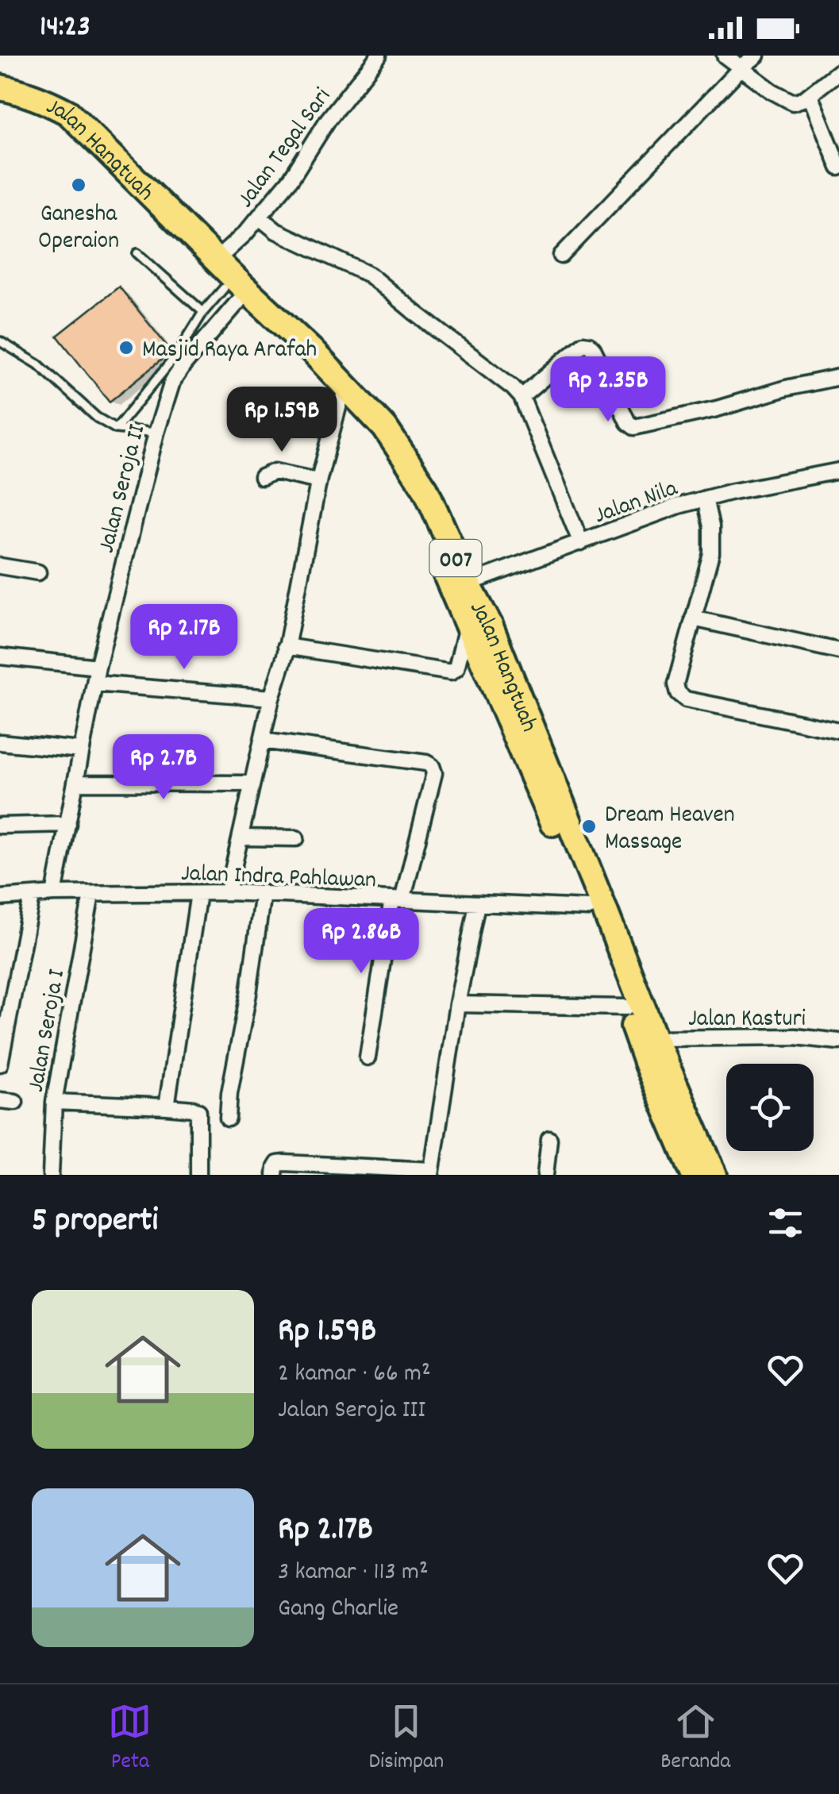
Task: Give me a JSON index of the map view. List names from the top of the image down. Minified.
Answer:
{"streets":{"highway":["Jalan Hangtuah","007"],"street":["Jalan Tegal Sari","Jalan Seroja II","Jalan Nila","Jalan Indra Pahlawan","Jalan Kasturi","Jalan Seroja I"]},"crossings":[["Jalan Tegal Sari","Jalan Hangtuah"],["Jalan Hangtuah","Jalan Seroja II"],["Jalan Hangtuah","Jalan Nila"],["Jalan Hangtuah","Jalan Indra Pahlawan"],["Jalan Hangtuah","Jalan Kasturi"],["Jalan Seroja II","Jalan Indra Pahlawan"],["Jalan Indra Pahlawan","Jalan Seroja I"]],"places":["Ganesha Operaion","Masjid Raya Arafah","Dream Heaven Massage"],"page":{"status":"14:23","price":["Rp 2.35B","Rp 1.59B","Rp 2.17B","Rp 2.7B","Rp 2.86B"],"heading":"5 properti","list":[{"name":"Rp 1.59B","note":"2 kamar · 66 m² · Jalan Seroja III"},{"name":"Rp 2.17B","note":"3 kamar · 113 m² · Gang Charlie"}],"tabs":["Peta","Disimpan","Beranda"]}}
